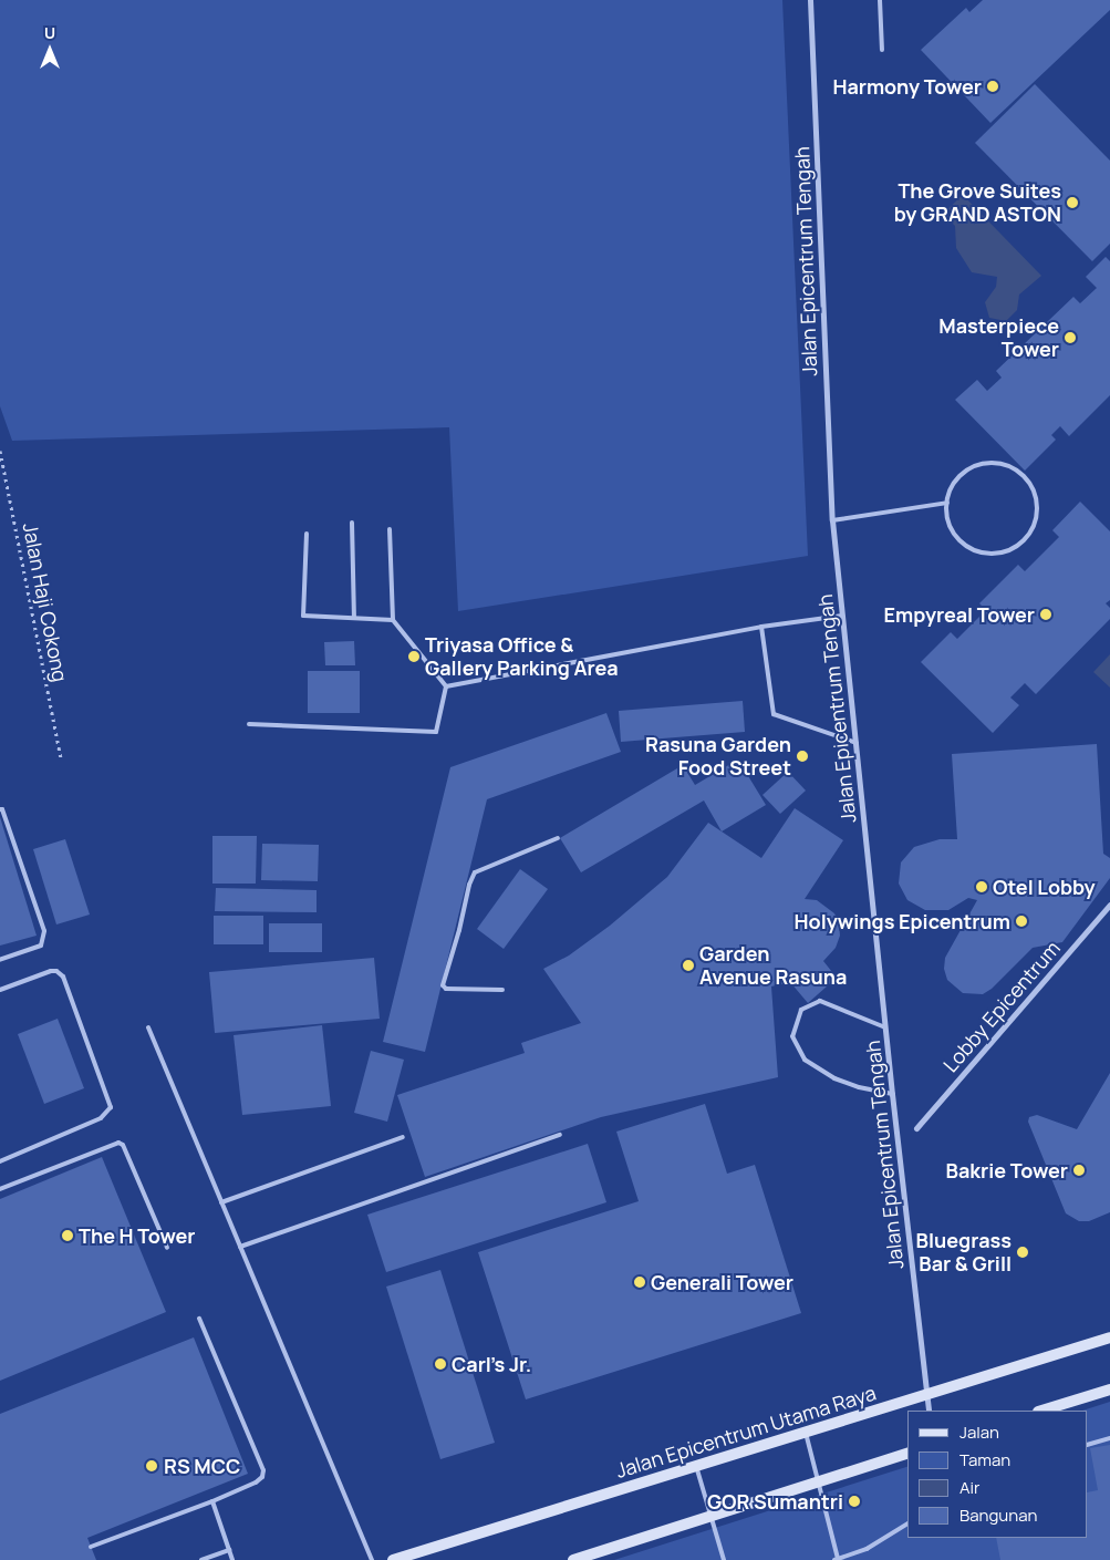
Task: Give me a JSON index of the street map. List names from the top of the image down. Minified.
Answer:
{"streets":{"main road":["Jalan Epicentrum Utama Raya"],"street":["Jalan Epicentrum Tengah","Lobby Epicentrum"],"path":["Jalan Haji Cokong"]},"crossings":[["Jalan Epicentrum Tengah","Jalan Epicentrum Utama Raya"]],"places":["Harmony Tower","The Grove Suites by GRAND ASTON","Masterpiece Tower","Empyreal Tower","Triyasa Office & Gallery Parking Area","Rasuna Garden Food Street","Otel Lobby","Holywings Epicentrum","Garden Avenue Rasuna","Bakrie Tower","The H Tower","Bluegrass Bar & Grill","Generali Tower","Carl's Jr.","RS MCC","GOR Sumantri"],"legend":["Jalan","Taman","Air","Bangunan"],"north":"top"}
